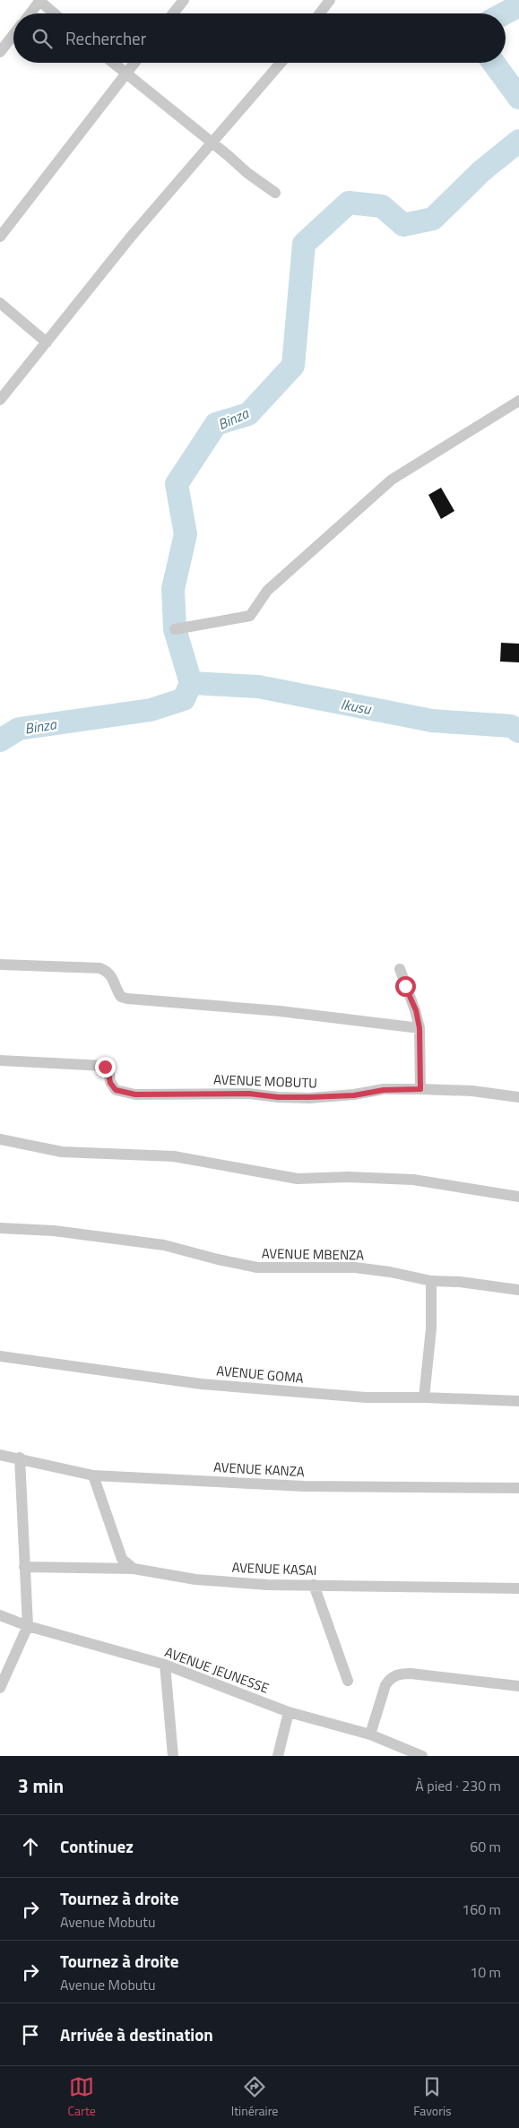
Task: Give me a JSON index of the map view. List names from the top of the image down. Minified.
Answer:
{"streets":{"street":["AVENUE MOBUTU","AVENUE MBENZA","AVENUE GOMA","AVENUE KANZA","AVENUE KASAI","AVENUE JEUNESSE"]},"water":["Binza","Ikusu"],"page":{"search":"Rechercher","heading":["3 min","À pied · 230 m"],"list":[["Continuez","60 m"],["Tournez à droite","Avenue Mobutu","160 m"],["Tournez à droite","Avenue Mobutu","10 m"],"Arrivée à destination"],"nav":["Carte","Itinéraire","Favoris"]}}
